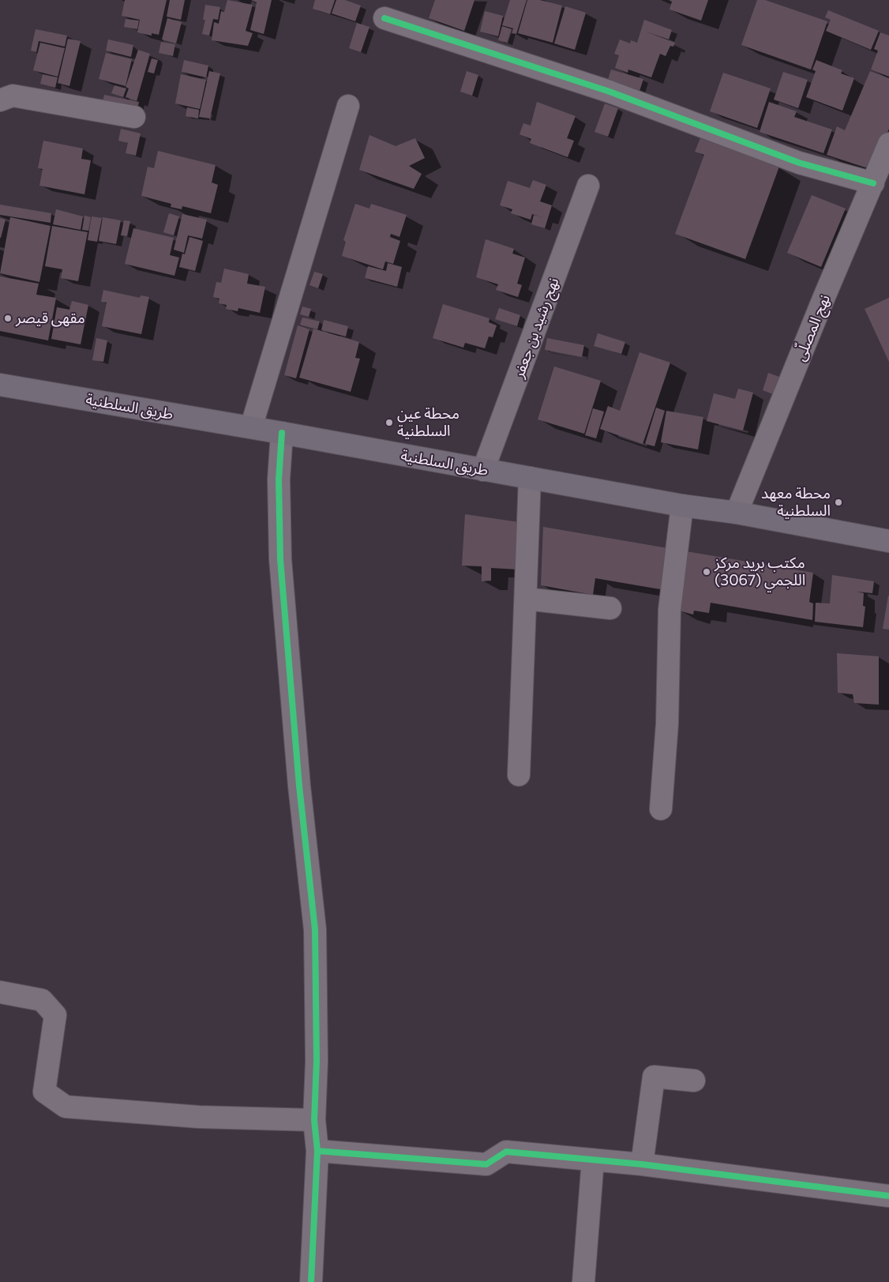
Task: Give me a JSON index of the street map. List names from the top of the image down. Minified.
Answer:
{"streets":{"main road":["طريق السلطنية"],"street":["نهج رشيد بن جعفر","نهج المصلّى"]},"crossings":[["نهج رشيد بن جعفر","طريق السلطنية"],["نهج المصلّى","طريق السلطنية"]],"places":["مقهى قيصر","محطة عين السلطنية","محطة معهد السلطنية","مكتب بريد مركز اللجمي (3067)"]}
